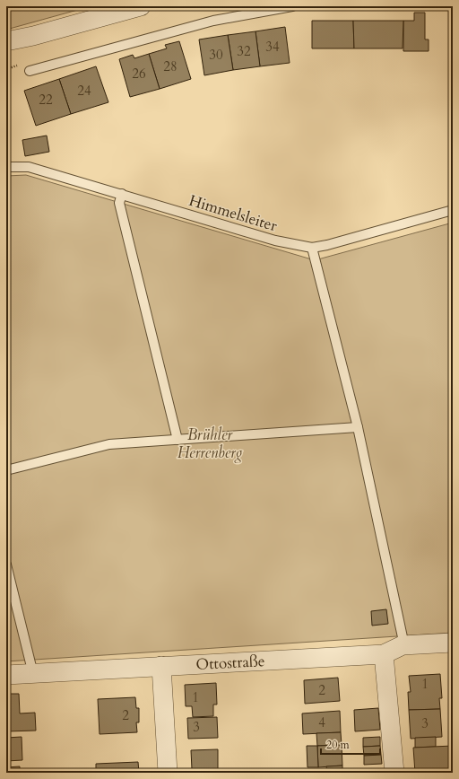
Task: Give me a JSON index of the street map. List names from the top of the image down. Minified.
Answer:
{"streets":{"street":["Ottostraße"],"lane":["Himmelsleiter"]},"parks":["Brühler Herrenberg"],"house_numbers":["34","32","30","28","26","24","22","1","2","1","2","4","3","3"],"scale_bar":"20 m"}
